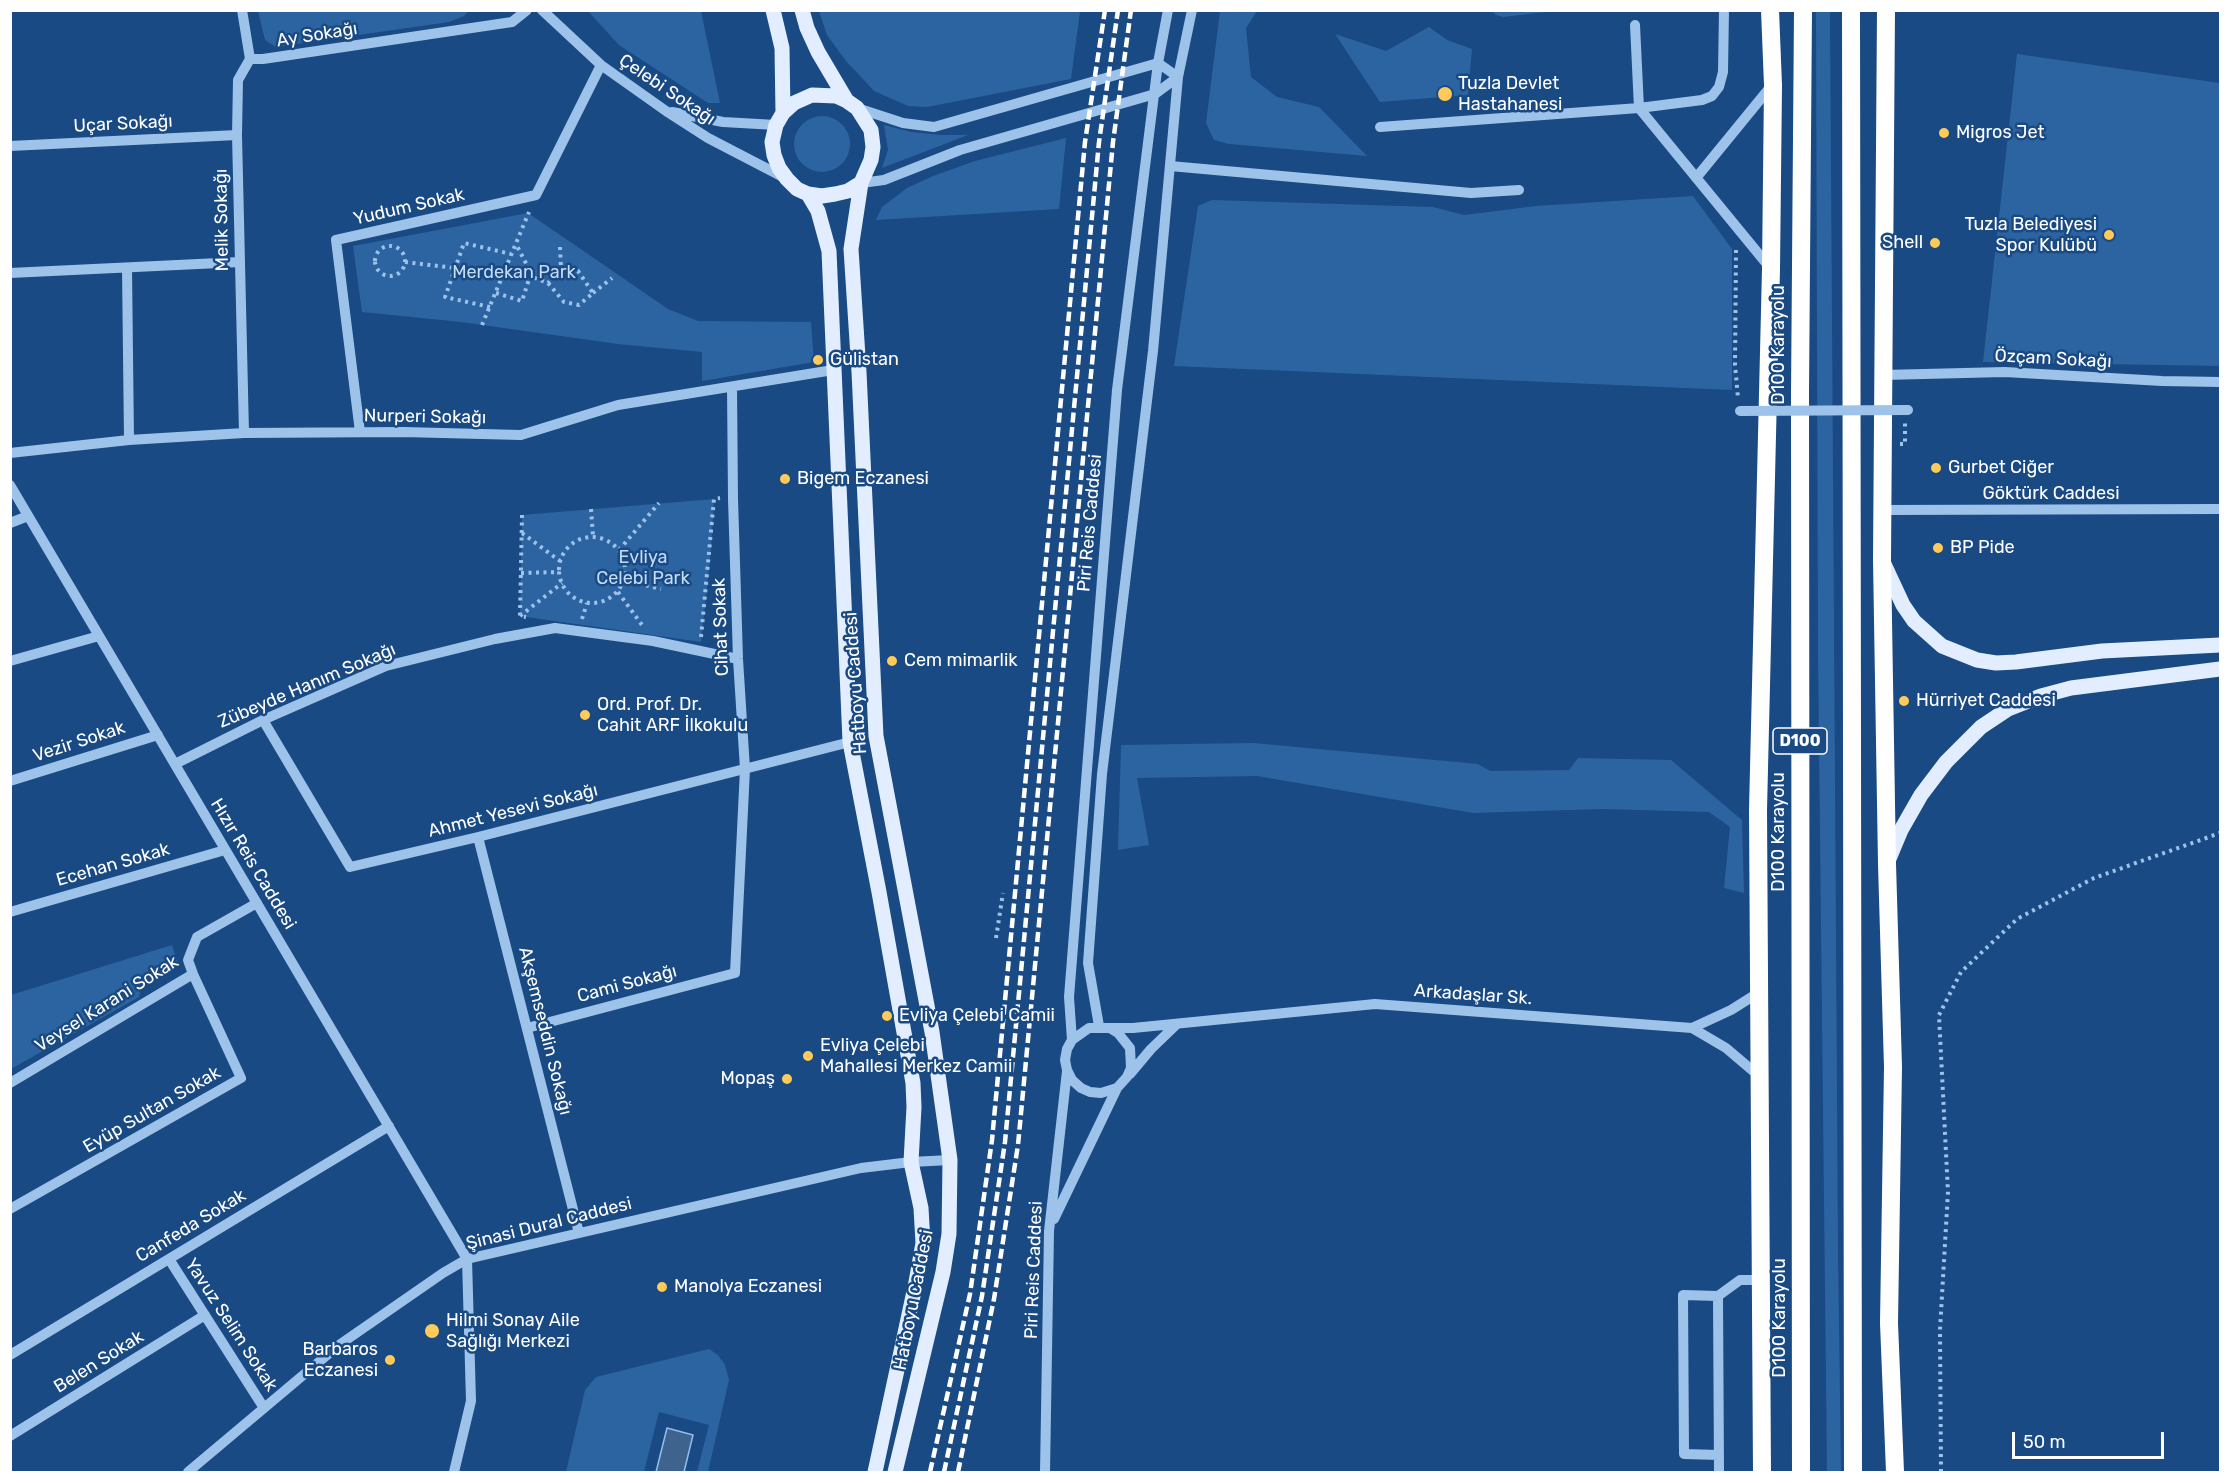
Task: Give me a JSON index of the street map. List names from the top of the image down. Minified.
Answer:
{"streets":{"highway":["D100 Karayolu","D100"],"main road":["Hatboyu Caddesi"],"street":["Ay Sokağı","Çelebi Sokağı","Uçar Sokağı","Yudum Sokak","Melik Sokağı","Özçam Sokağı","Nurperi Sokağı","Göktürk Caddesi","Piri Reis Caddesi","Cihat Sokak","Zübeyde Hanım Sokağı","Vezir Sokak","Ahmet Yesevi Sokağı","Hızır Reis Caddesi","Ecehan Sokak","Cami Sokağı","Arkadaşlar Sk.","Veysel Karani Sokak","Akşemseddin Sokağı","Eyüp Sultan Sokak","Şinasi Dural Caddesi","Canfeda Sokak","Yavuz Selim Sokak","Belen Sokak"]},"crossings":[["Ay Sokağı","Melik Sokağı"],["Çelebi Sokağı","Hatboyu Caddesi"],["Uçar Sokağı","Melik Sokağı"],["Yudum Sokak","Nurperi Sokağı"],["Melik Sokağı","Nurperi Sokağı"],["Nurperi Sokağı","Cihat Sokak"],["Nurperi Sokağı","Hatboyu Caddesi"],["Piri Reis Caddesi","Arkadaşlar Sk."],["Cihat Sokak","Zübeyde Hanım Sokağı"],["Cihat Sokak","Ahmet Yesevi Sokağı"],["Cihat Sokak","Cami Sokağı"],["Hatboyu Caddesi","Ahmet Yesevi Sokağı"],["Hatboyu Caddesi","Şinasi Dural Caddesi"],["Zübeyde Hanım Sokağı","Ahmet Yesevi Sokağı"],["Zübeyde Hanım Sokağı","Hızır Reis Caddesi"],["Vezir Sokak","Hızır Reis Caddesi"],["Ahmet Yesevi Sokağı","Akşemseddin Sokağı"],["Hızır Reis Caddesi","Ecehan Sokak"],["Hızır Reis Caddesi","Veysel Karani Sokak"],["Hızır Reis Caddesi","Şinasi Dural Caddesi"],["Hızır Reis Caddesi","Canfeda Sokak"],["Cami Sokağı","Akşemseddin Sokağı"],["Veysel Karani Sokak","Eyüp Sultan Sokak"],["Akşemseddin Sokağı","Şinasi Dural Caddesi"],["Şinasi Dural Caddesi","Yavuz Selim Sokak"],["Canfeda Sokak","Yavuz Selim Sokak"],["Yavuz Selim Sokak","Belen Sokak"]],"parks":["Merdekan Park","Evliya Celebi Park"],"places":["Tuzla Devlet Hastahanesi","Migros Jet","Tuzla Belediyesi Spor Kulübü","Shell","Gülistan","Gurbet Ciğer","Bigem Eczanesi","BP Pide","Cem mimarlik","Hürriyet Caddesi","Ord. Prof. Dr. Cahit ARF İlkokulu","Evliya Çelebi Camii","Evliya Çelebi Mahallesi Merkez Camii","Mopaş","Manolya Eczanesi","Hilmi Sonay Aile Sağlığı Merkezi","Barbaros Eczanesi"],"scale_bar":"50 m"}
